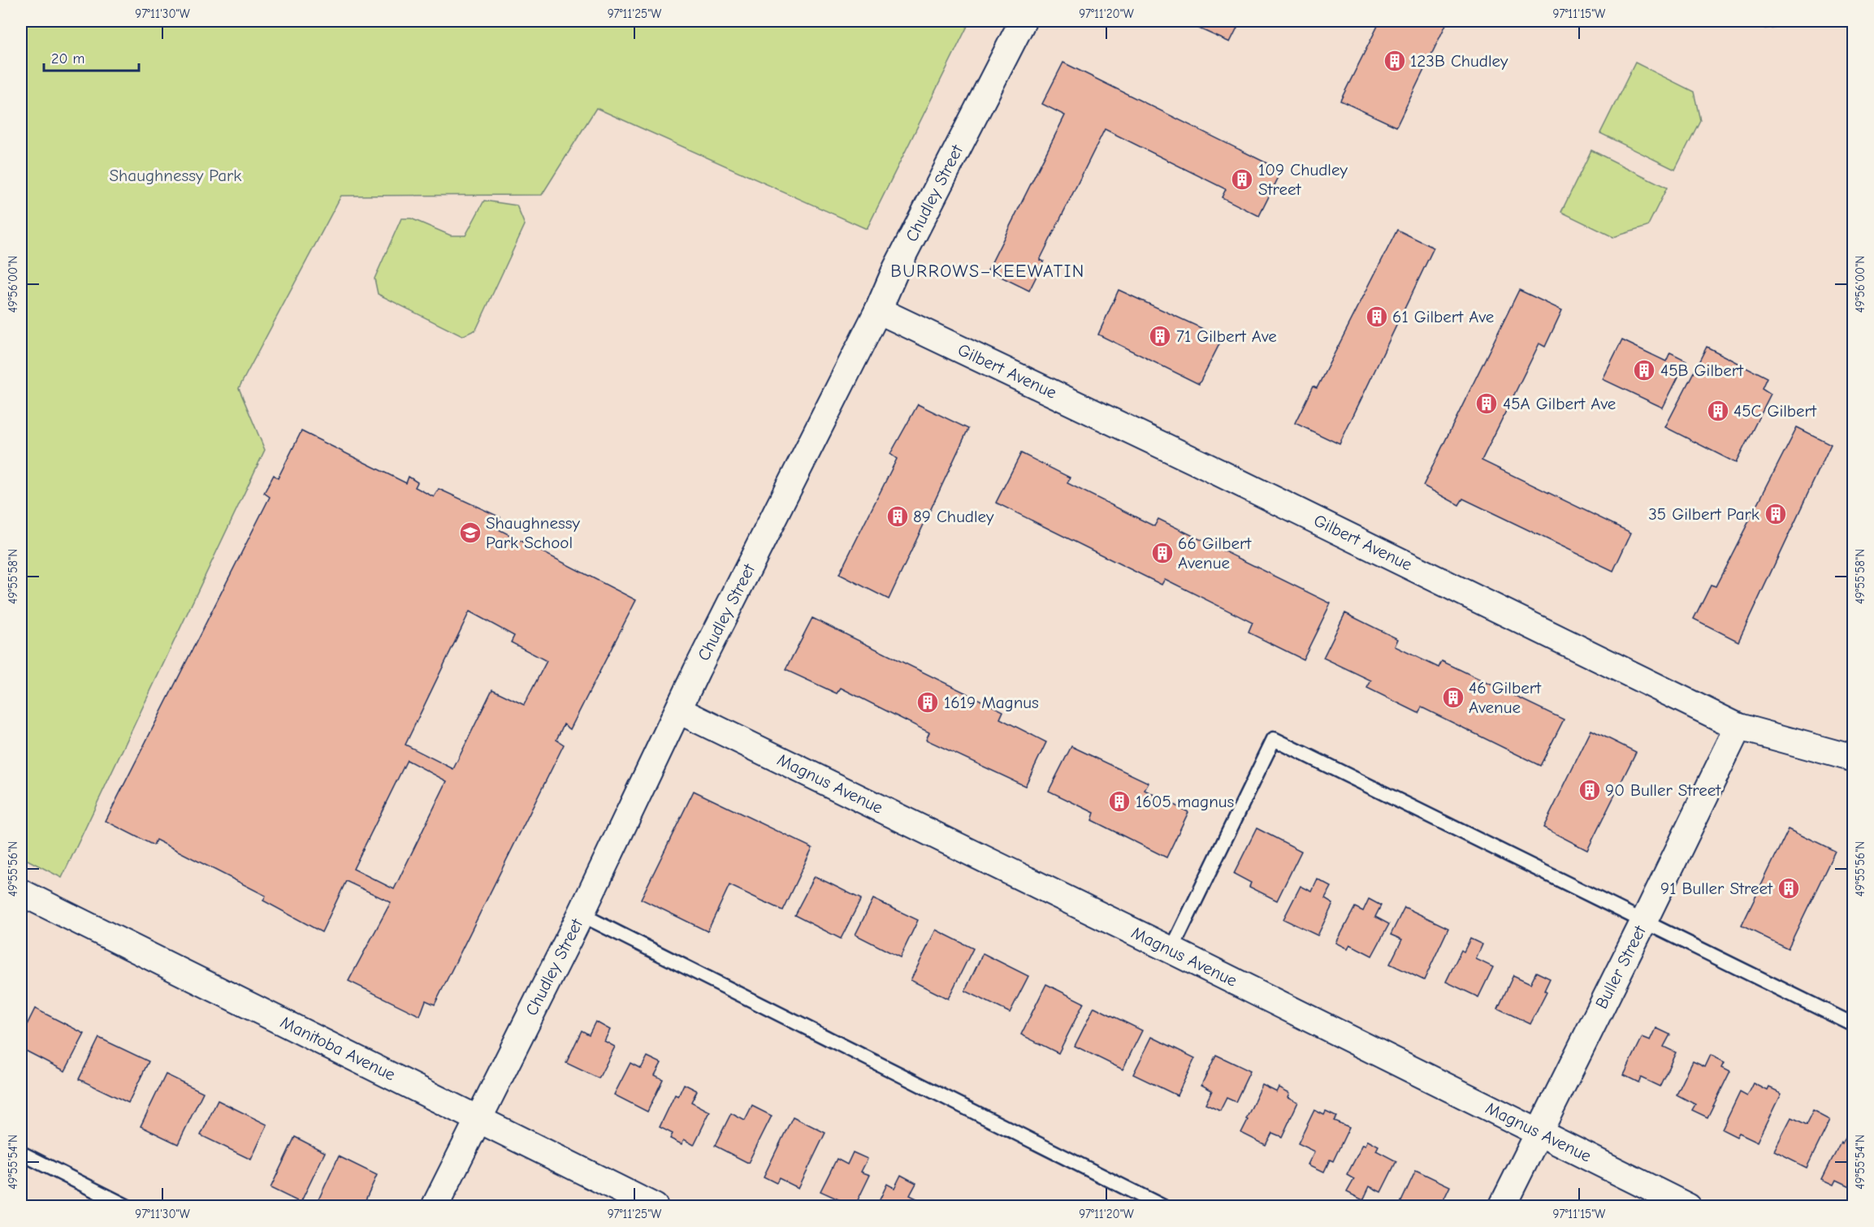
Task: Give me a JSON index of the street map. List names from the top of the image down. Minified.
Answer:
{"streets":{"street":["Chudley Street","Gilbert Avenue","Magnus Avenue","Buller Street","Manitoba Avenue"]},"crossings":[["Chudley Street","Gilbert Avenue"],["Chudley Street","Magnus Avenue"],["Chudley Street","Manitoba Avenue"],["Gilbert Avenue","Buller Street"],["Magnus Avenue","Buller Street"]],"districts":["BURROWS–KEEWATIN"],"parks":["Shaughnessy Park"],"places":{"building":["123B Chudley","109 Chudley Street","61 Gilbert Ave","71 Gilbert Ave","45B Gilbert","45A Gilbert Ave","45C Gilbert","35 Gilbert Park","89 Chudley","66 Gilbert Avenue","46 Gilbert Avenue","1619 Magnus","90 Buller Street","1605 magnus","91 Buller Street"],"school or university":["Shaughnessy Park School"]},"scale_bar":"20 m","coordinates":["97°11'30\"W","97°11'25\"W","97°11'20\"W","97°11'15\"W","49°56'00\"N","49°55'58\"N","49°55'56\"N","49°55'54\"N"]}
